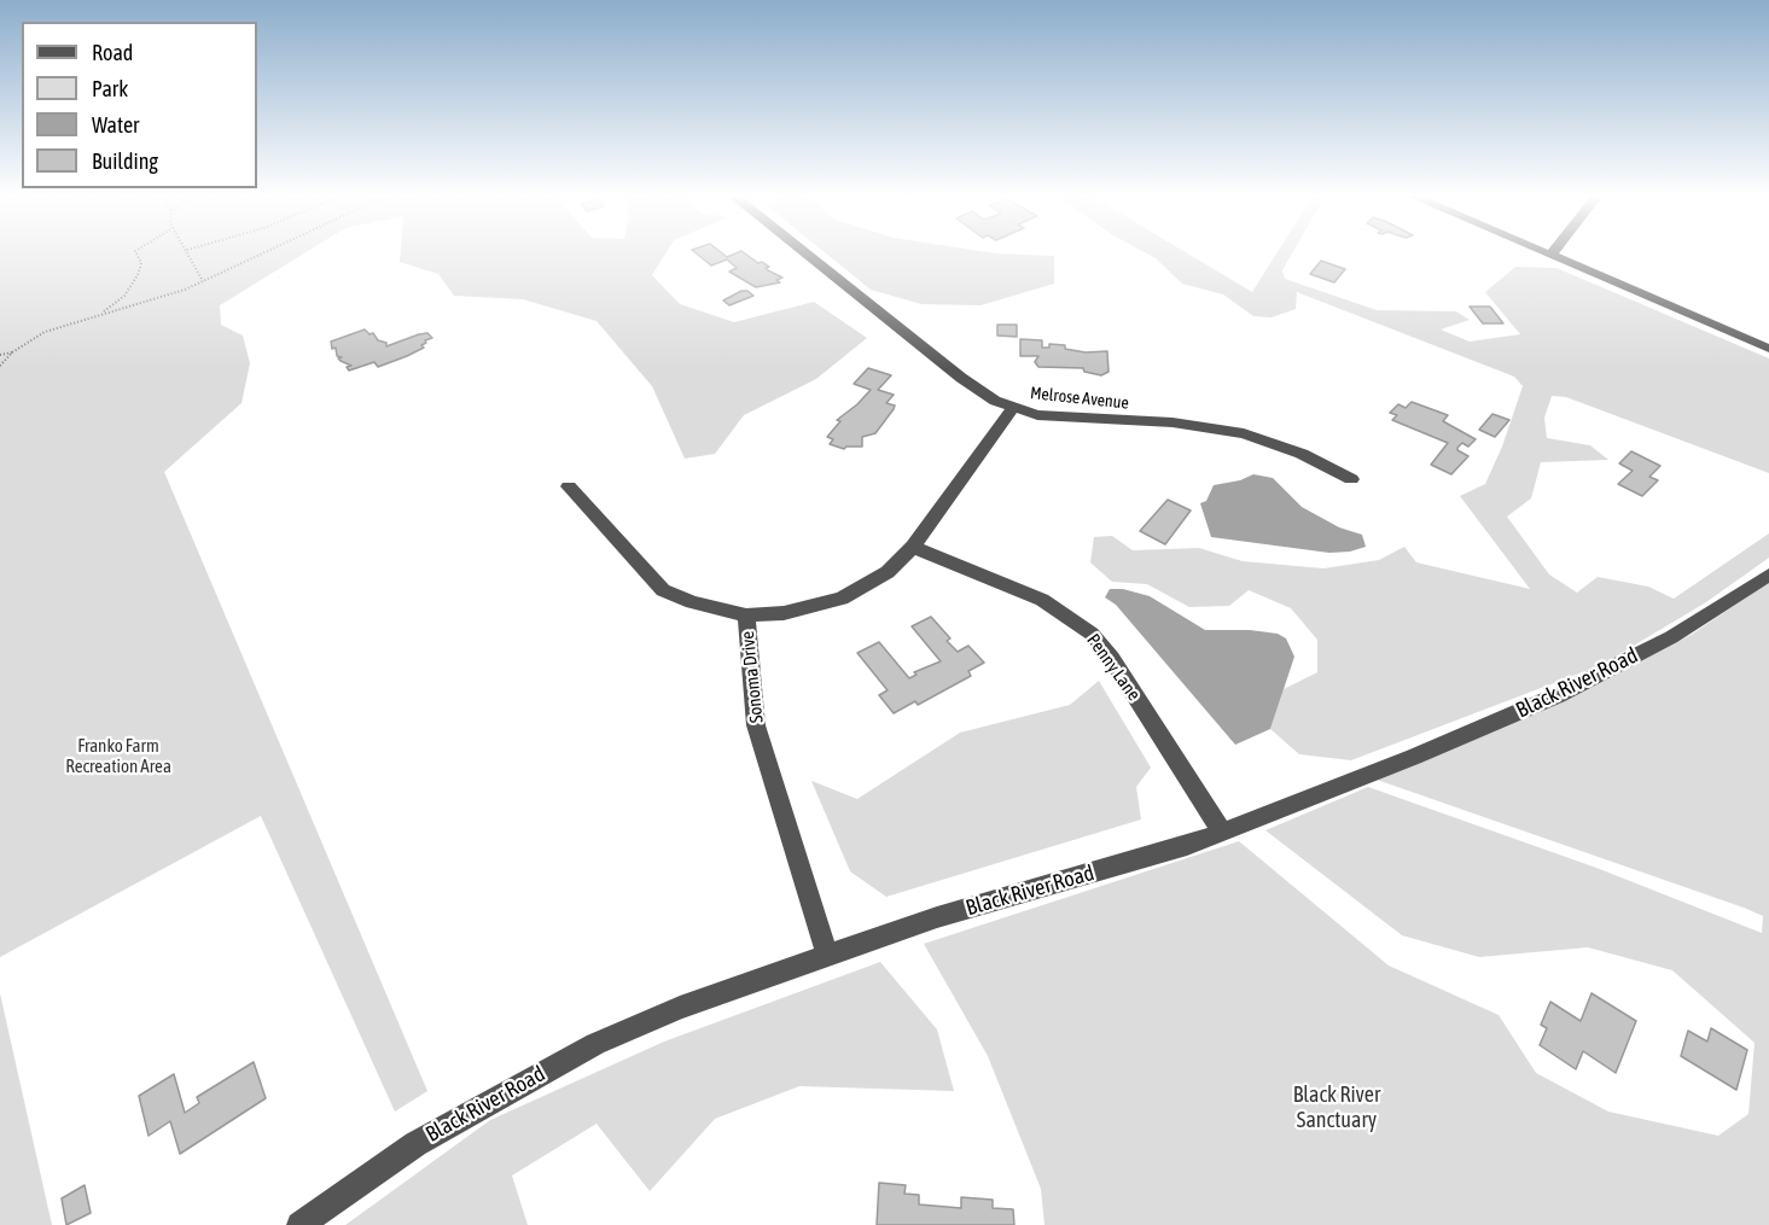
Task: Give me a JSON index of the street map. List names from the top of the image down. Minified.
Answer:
{"streets":{"street":["Melrose Avenue","Penny Lane","Sonoma Drive","Black River Road"]},"crossings":[["Melrose Avenue","Sonoma Drive"],["Penny Lane","Sonoma Drive"],["Penny Lane","Black River Road"],["Sonoma Drive","Black River Road"]],"parks":["Franko Farm Recreation Area","Black River Sanctuary"],"legend":["Road","Park","Water","Building"]}
